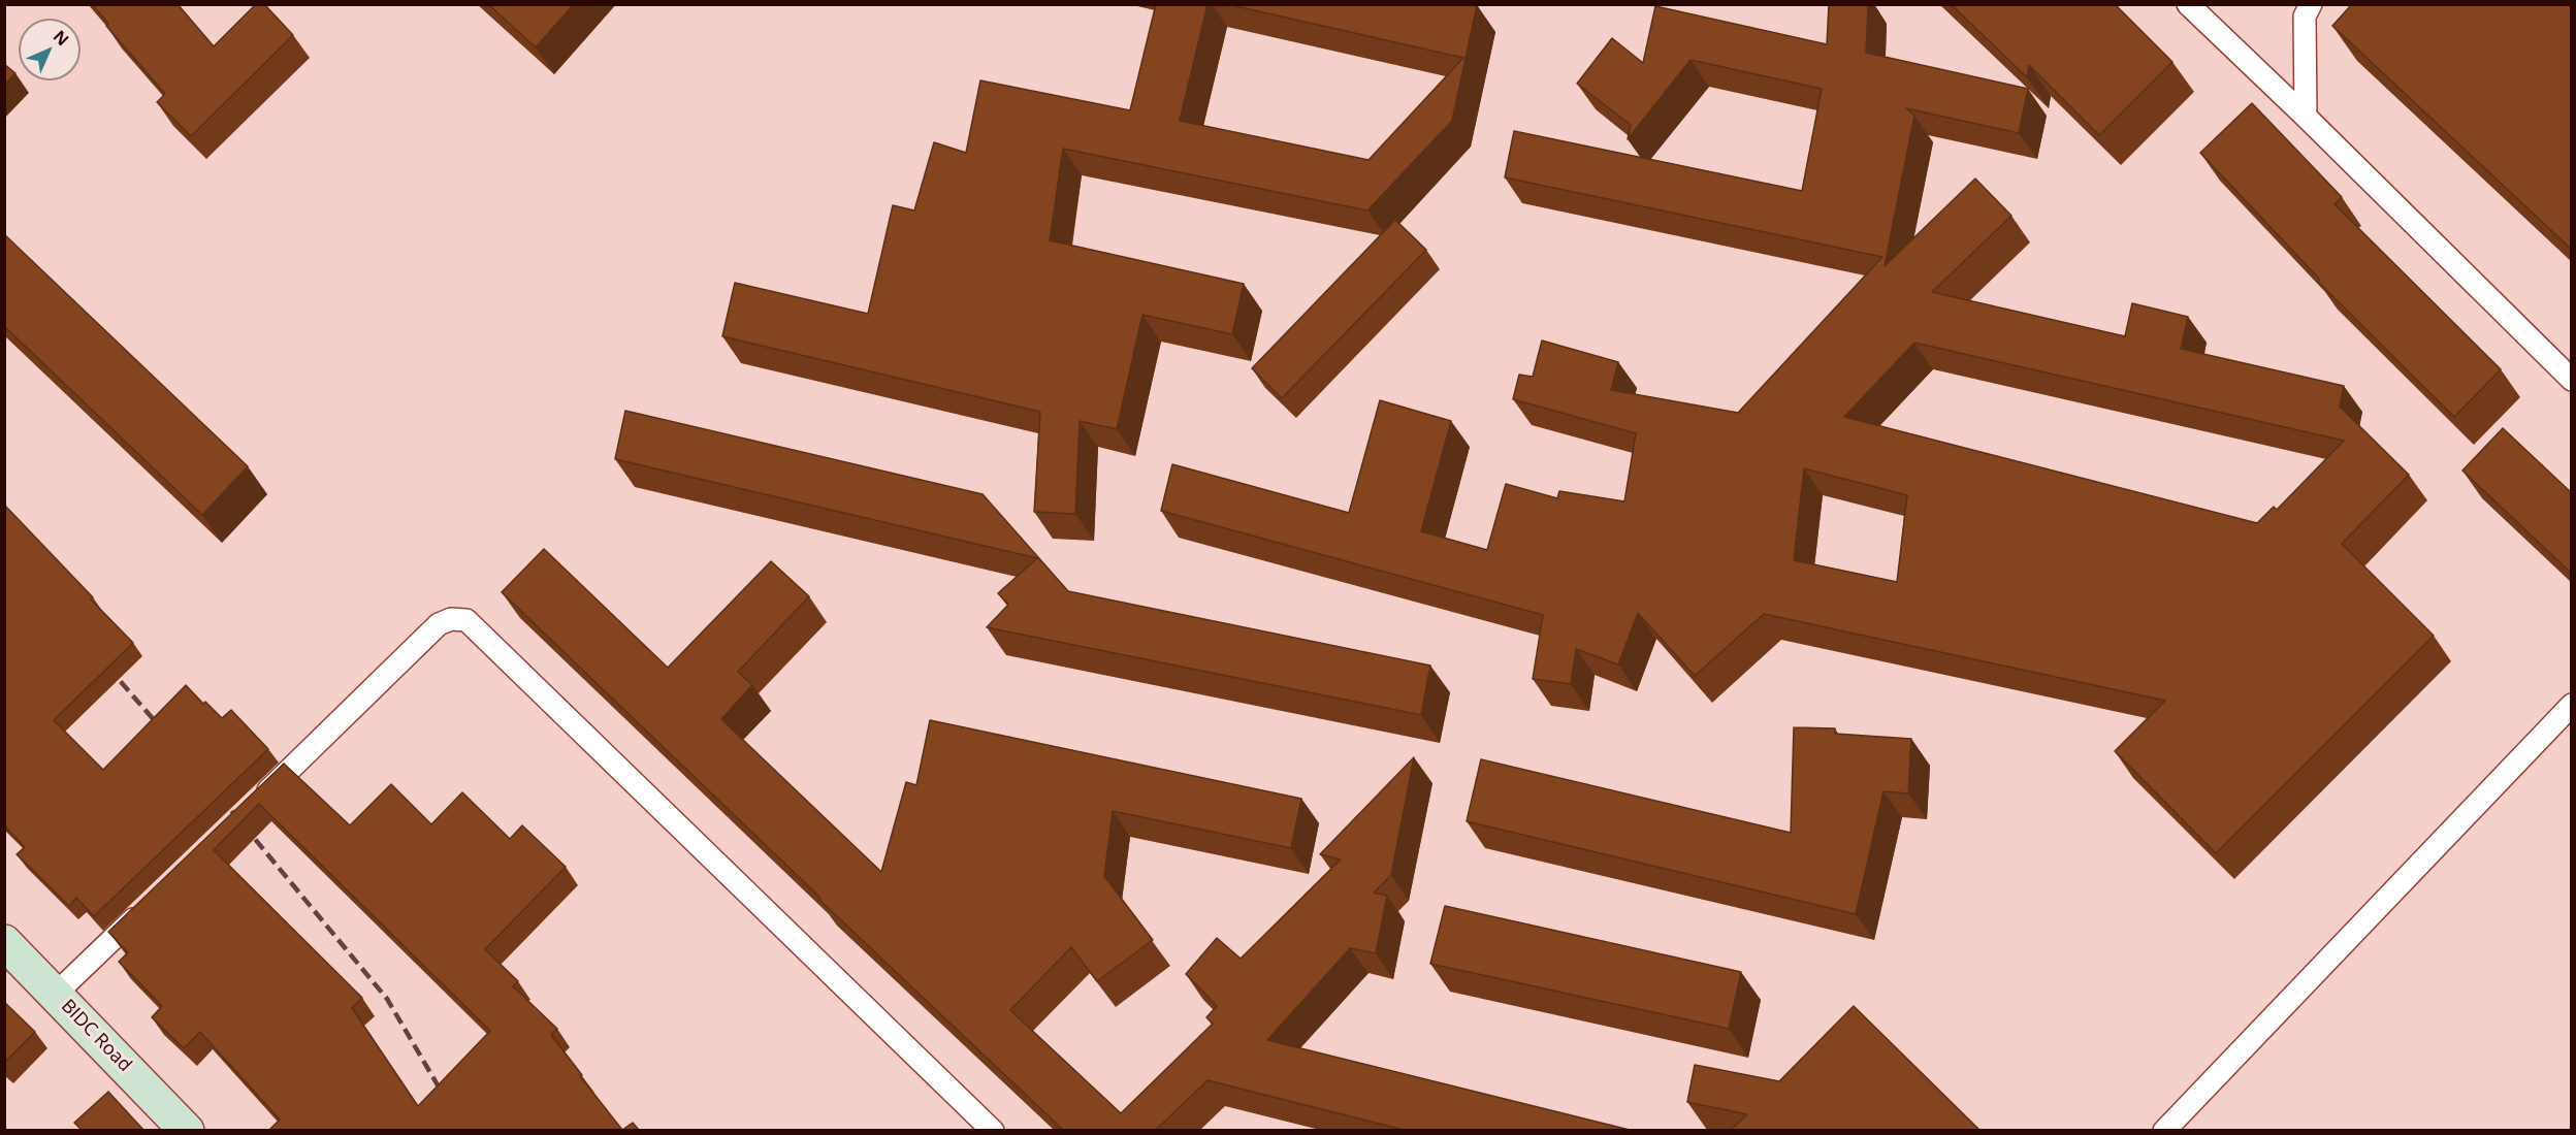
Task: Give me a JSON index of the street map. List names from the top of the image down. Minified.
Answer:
{"streets":{"main road":["BIDC Road"]},"north":"top right"}
